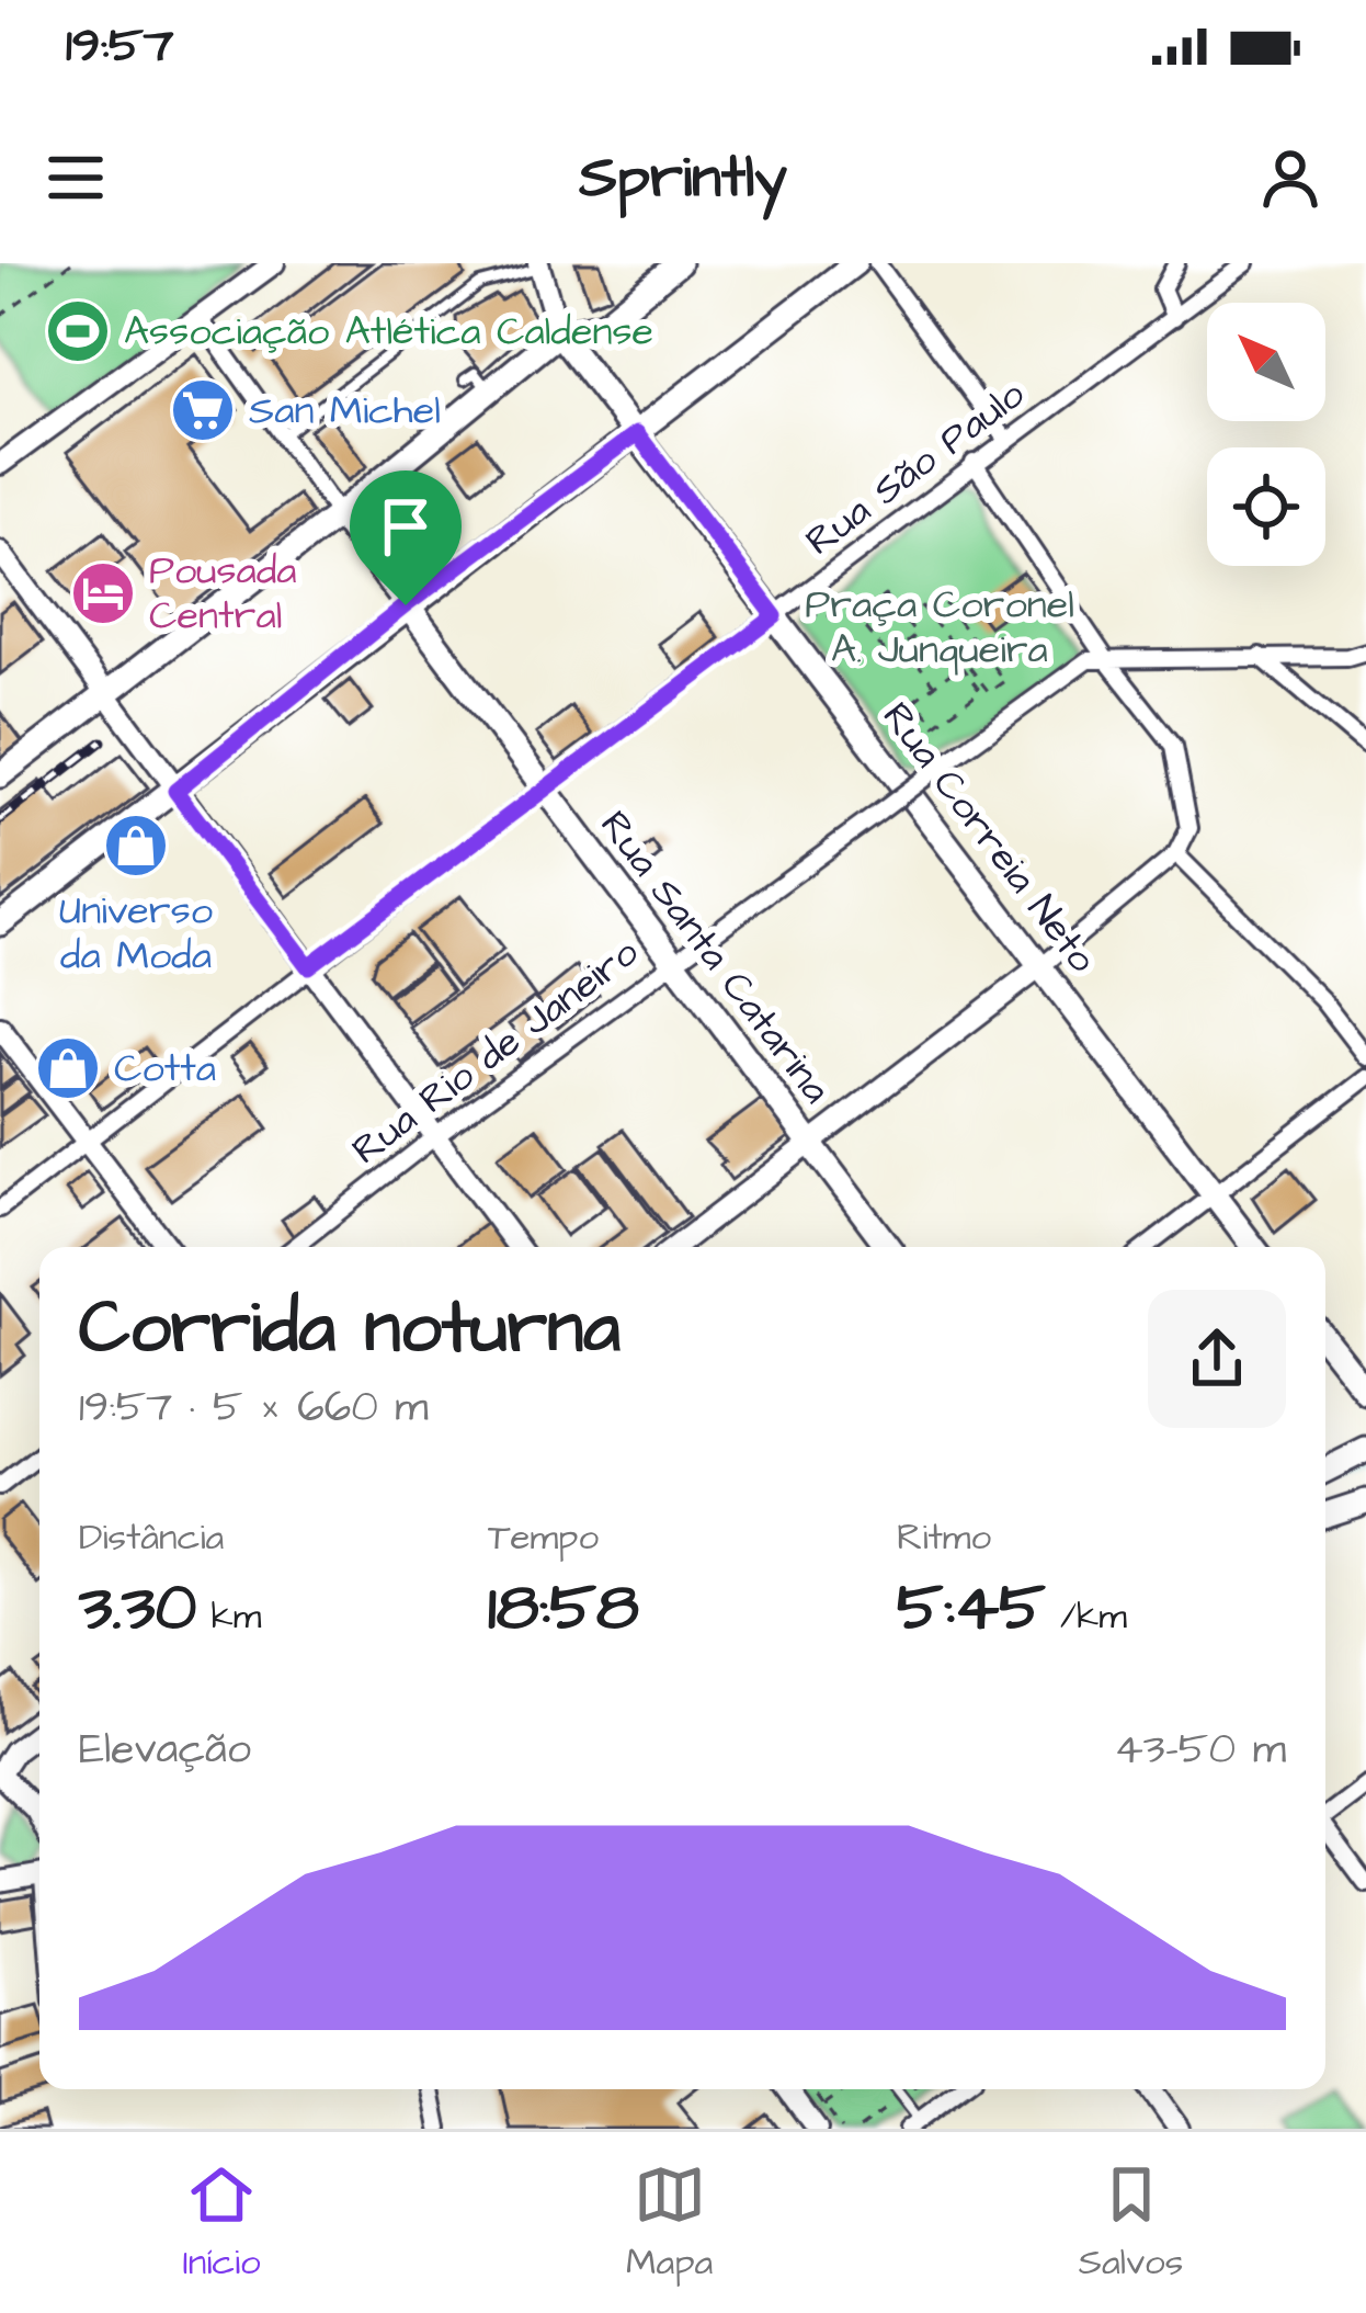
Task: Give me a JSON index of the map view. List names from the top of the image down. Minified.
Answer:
{"streets":{"main road":["Rua Correia Neto","Rua Santa Catarina"],"street":["Rua São Paulo","Rua Rio de Janeiro"]},"crossings":[["Rua São Paulo","Rua Correia Neto"],["Rua São Paulo","Rua Santa Catarina"],["Rua Santa Catarina","Rua Rio de Janeiro"]],"parks":["Praça Coronel A. Junqueira"],"places":{"sports":["Associação Atlética Caldense"],"supermarket":["San Michel"],"hotel":["Pousada Central"],"shop":["Universo da Moda","Cotta"]},"north":"top left","page":{"status":"19:57","header":"Sprintly","heading":["Corrida noturna","19:57 · 5 × 660 m"],"stats":[["Distância","3.30 km"],["Tempo","18:58"],["Ritmo","5:45 /km"]],"chart":["Elevação","43–50 m"],"tabs":["Início","Mapa","Salvos"]}}
